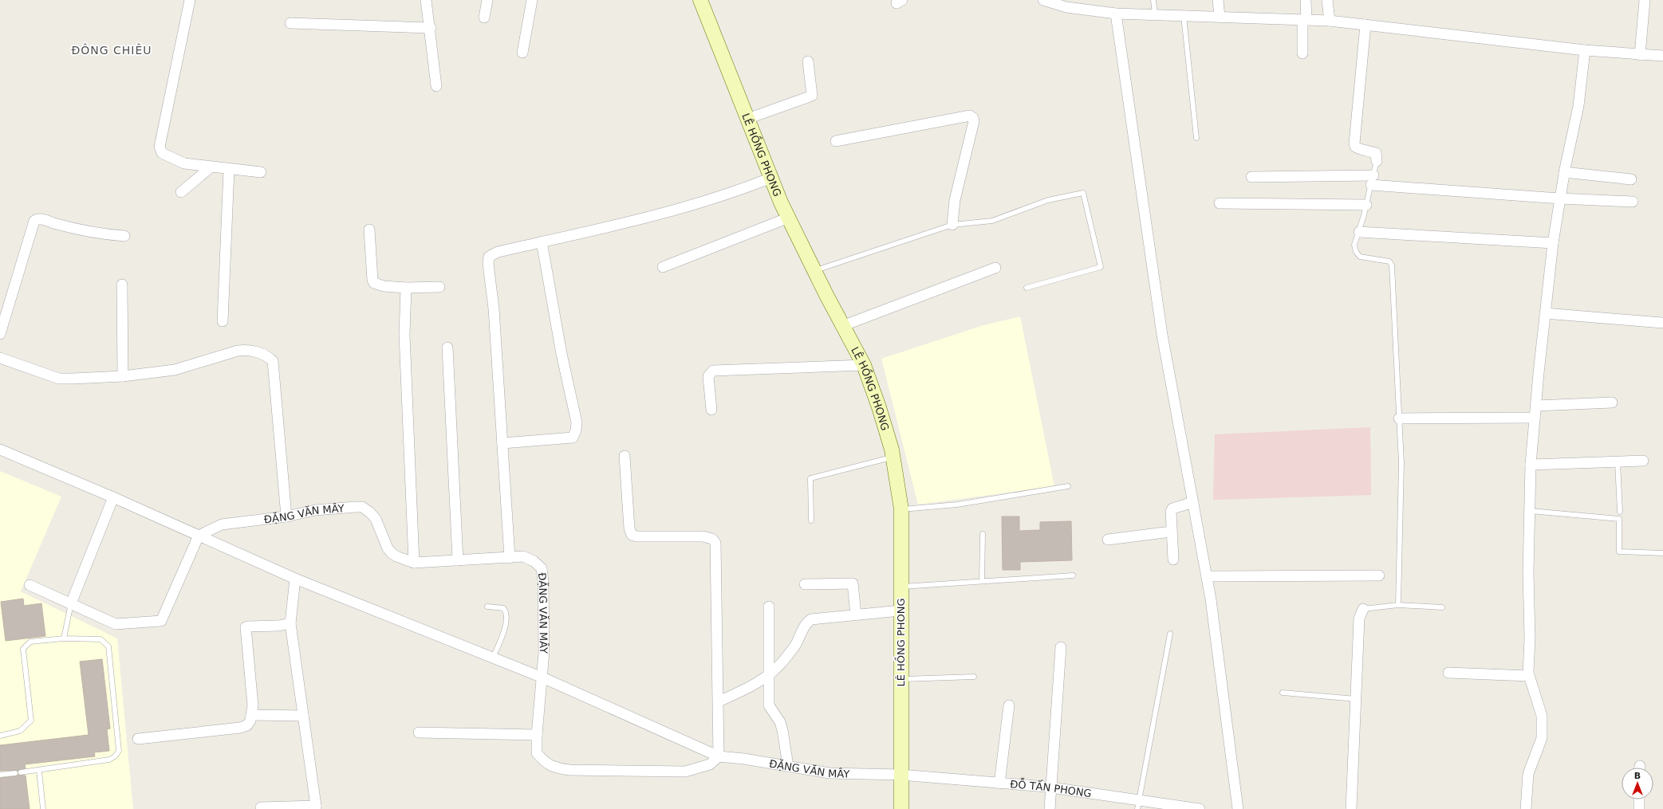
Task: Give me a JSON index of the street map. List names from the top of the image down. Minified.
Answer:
{"streets":{"main road":["LÊ HỒNG PHONG"],"street":["ĐẶNG VĂN MÂY","ĐỖ TẤN PHONG"]},"crossings":[["LÊ HỒNG PHONG","ĐẶNG VĂN MÂY"],["LÊ HỒNG PHONG","ĐỖ TẤN PHONG"],["ĐẶNG VĂN MÂY","ĐỖ TẤN PHONG"]],"districts":["ĐÔNG CHIÊU"],"north":"top"}
